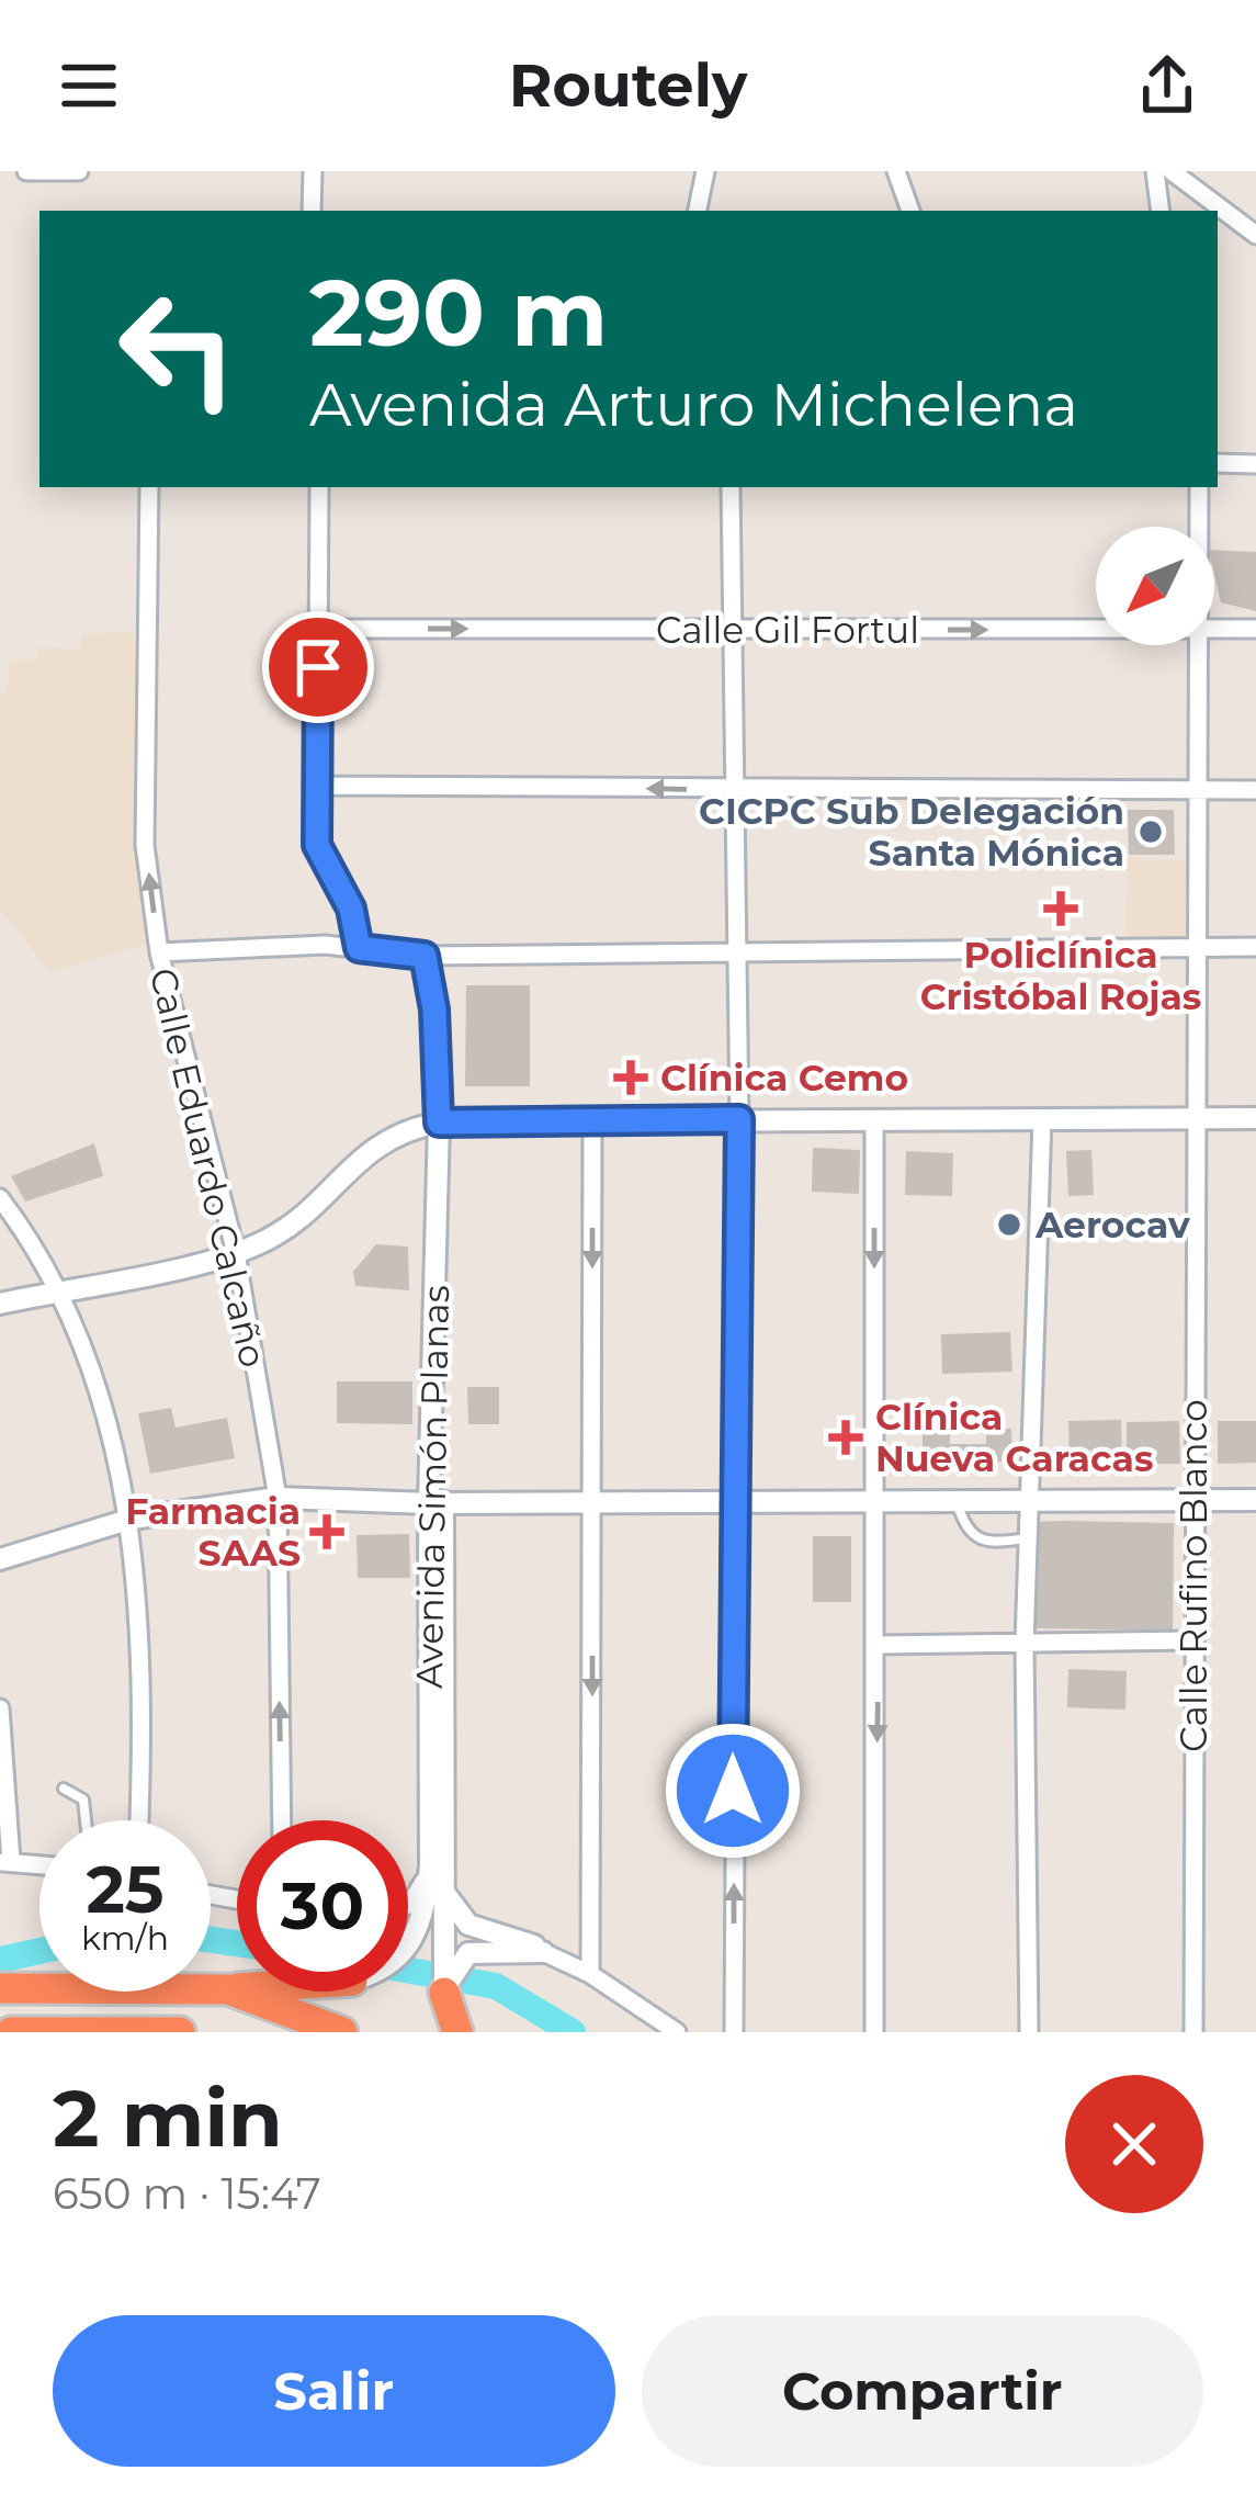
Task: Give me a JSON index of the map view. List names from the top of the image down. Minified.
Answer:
{"streets":{"street":["Calle Gil Fortul","Calle Eduardo Calcaño","Avenida Simón Planas","Calle Rufino Blanco"]},"one_way":["Calle Gil Fortul"],"places":{"other":["CICPC Sub Delegación Santa Mónica","Aerocav"],"health":["Policlínica Cristóbal Rojas","Clínica Cemo","Clínica Nueva Caracas","Farmacia SAAS"]},"north":"bottom left","page":{"header":"Routely","turn":["290 m","Avenida Arturo Michelena"],"speed":"25 km/h","limit":"30","heading":["2 min","650 m · 15:47"],"buttons":["Salir","Compartir"]}}
